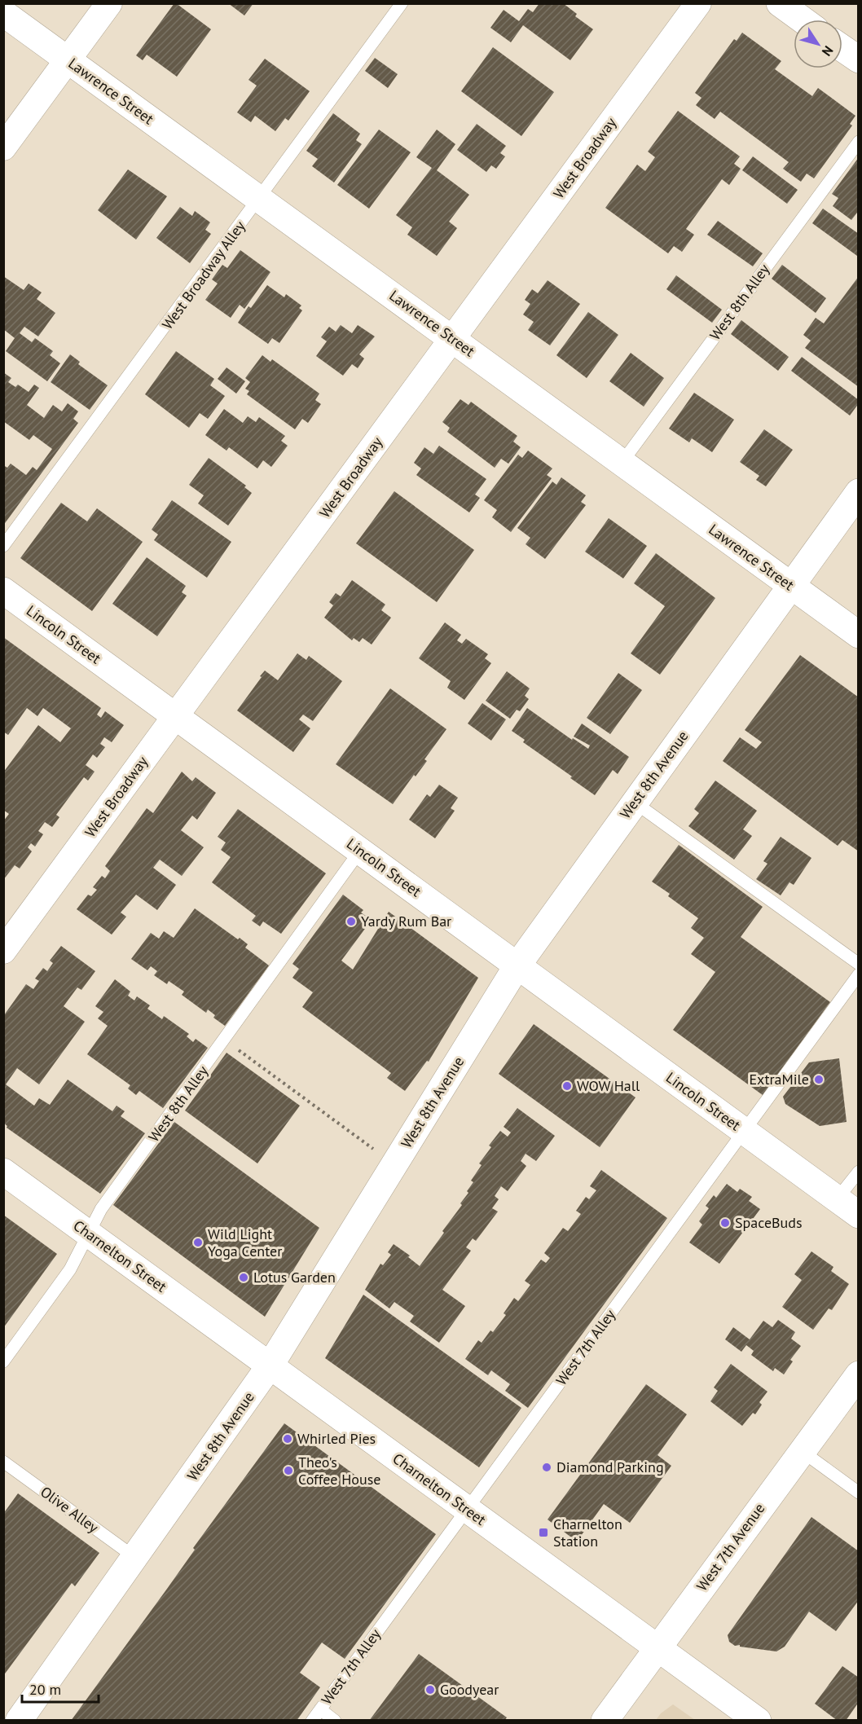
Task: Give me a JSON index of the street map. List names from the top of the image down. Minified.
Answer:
{"streets":{"street":["Lawrence Street","West Broadway","Lincoln Street","West 8th Avenue","Charnelton Street","West 7th Avenue"],"lane":["West Broadway Alley","West 8th Alley","West 7th Alley","Olive Alley"]},"crossings":[["Lawrence Street","West Broadway"],["Lawrence Street","West Broadway Alley"],["Lawrence Street","West 8th Alley"],["Lawrence Street","West 8th Avenue"],["West Broadway","Lincoln Street"],["West 8th Alley","Lincoln Street"],["West 8th Alley","Charnelton Street"],["Lincoln Street","West 8th Avenue"],["Lincoln Street","West 7th Alley"],["West 8th Avenue","Charnelton Street"],["West 8th Avenue","Olive Alley"],["Charnelton Street","West 7th Alley"],["Charnelton Street","West 7th Avenue"]],"places":{"other":["Yardy Rum Bar","ExtraMile","WOW Hall","SpaceBuds","Wild Light Yoga Center","Lotus Garden","Whirled Pies","Diamond Parking","Theo's Coffee House","Goodyear"],"transit":["Charnelton Station"]},"scale_bar":"20 m","north":"bottom right"}
